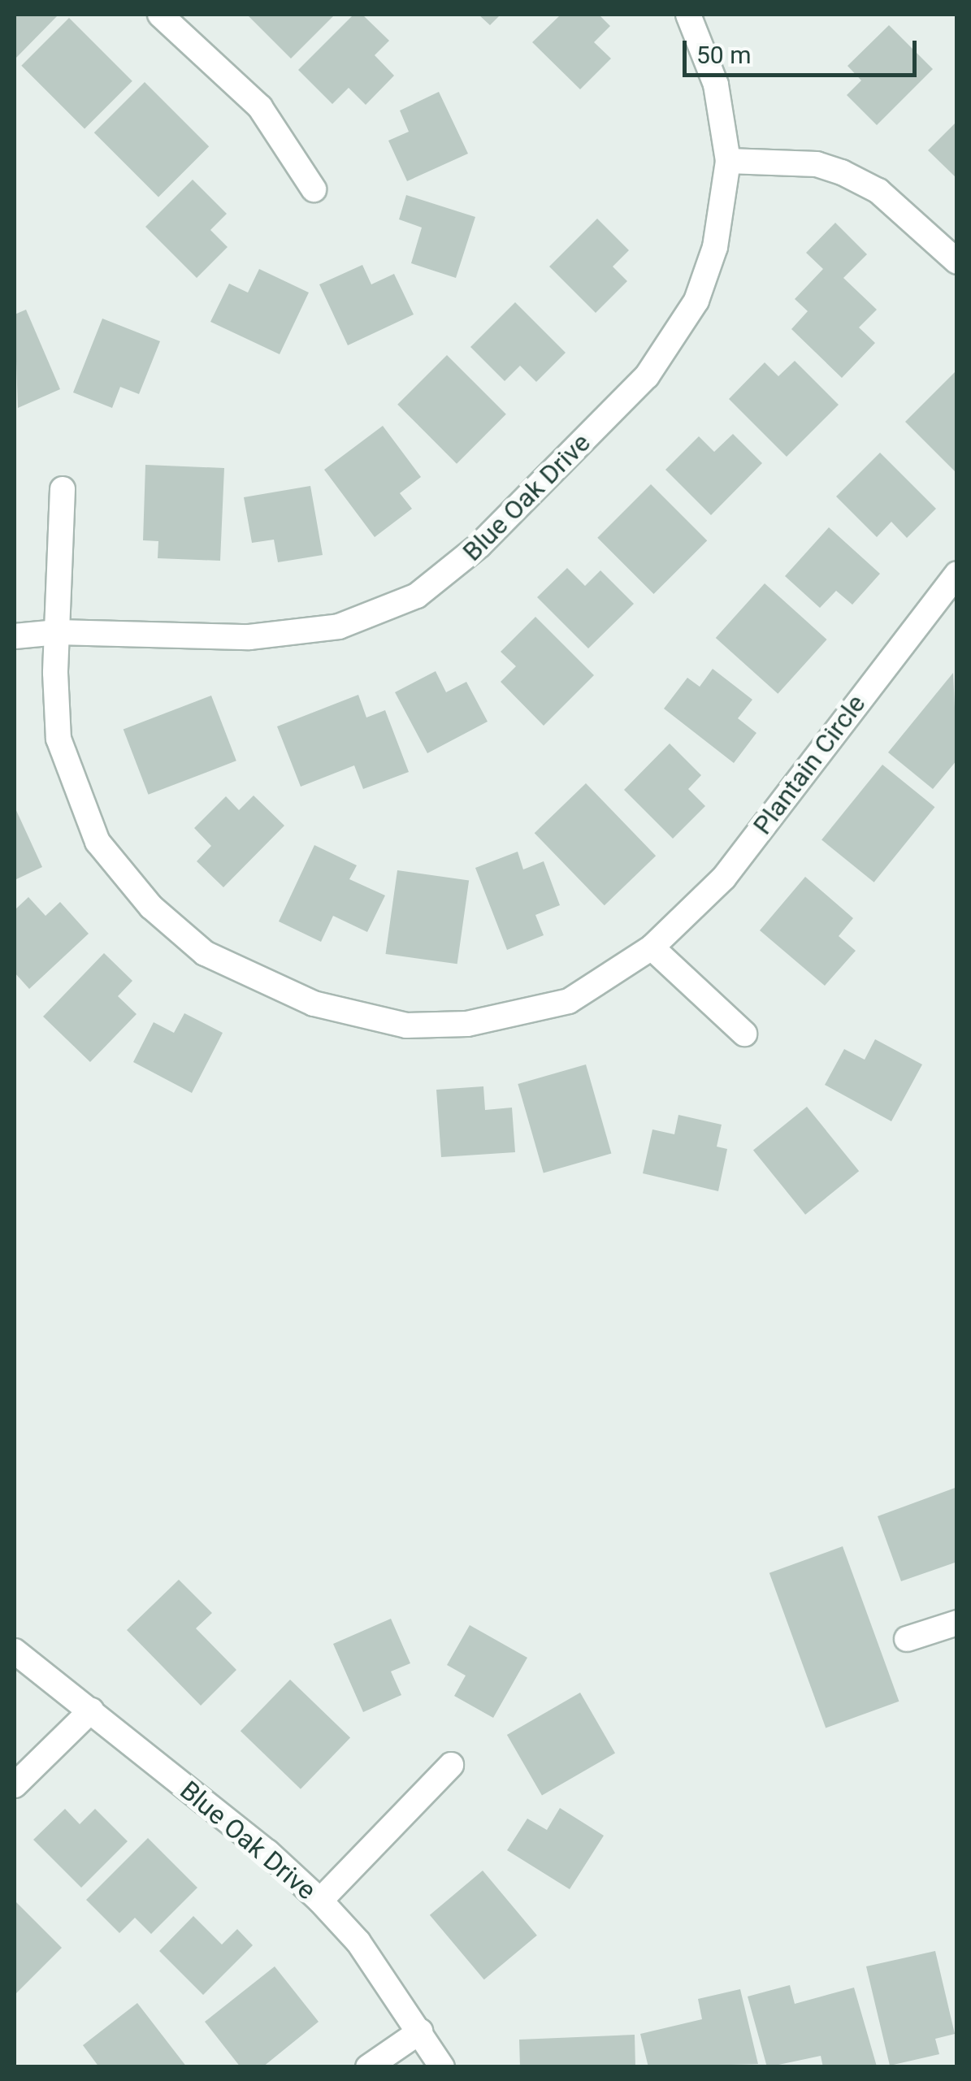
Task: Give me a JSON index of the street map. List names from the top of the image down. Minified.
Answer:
{"streets":{"street":["Blue Oak Drive","Plantain Circle"]},"crossings":[["Blue Oak Drive","Plantain Circle"]],"scale_bar":"50 m"}
